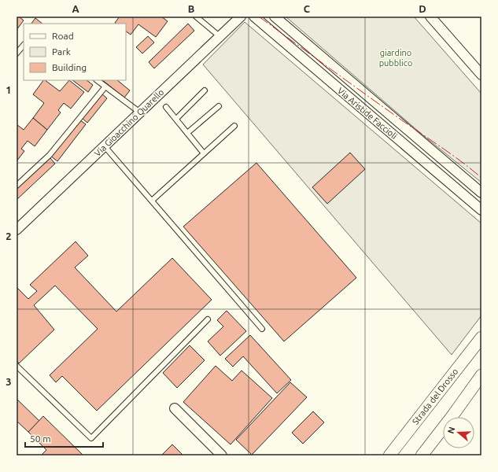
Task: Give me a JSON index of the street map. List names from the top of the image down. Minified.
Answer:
{"streets":{"street":["Via Aristide Faccioli","Via Gioacchino Quarello","Strada del Drosso"]},"parks":["giardino pubblico"],"legend":["Road","Park","Building"],"scale_bar":"50 m","north":"left","grid":{"columns":["A","B","C","D"],"rows":["1","2","3"]}}
